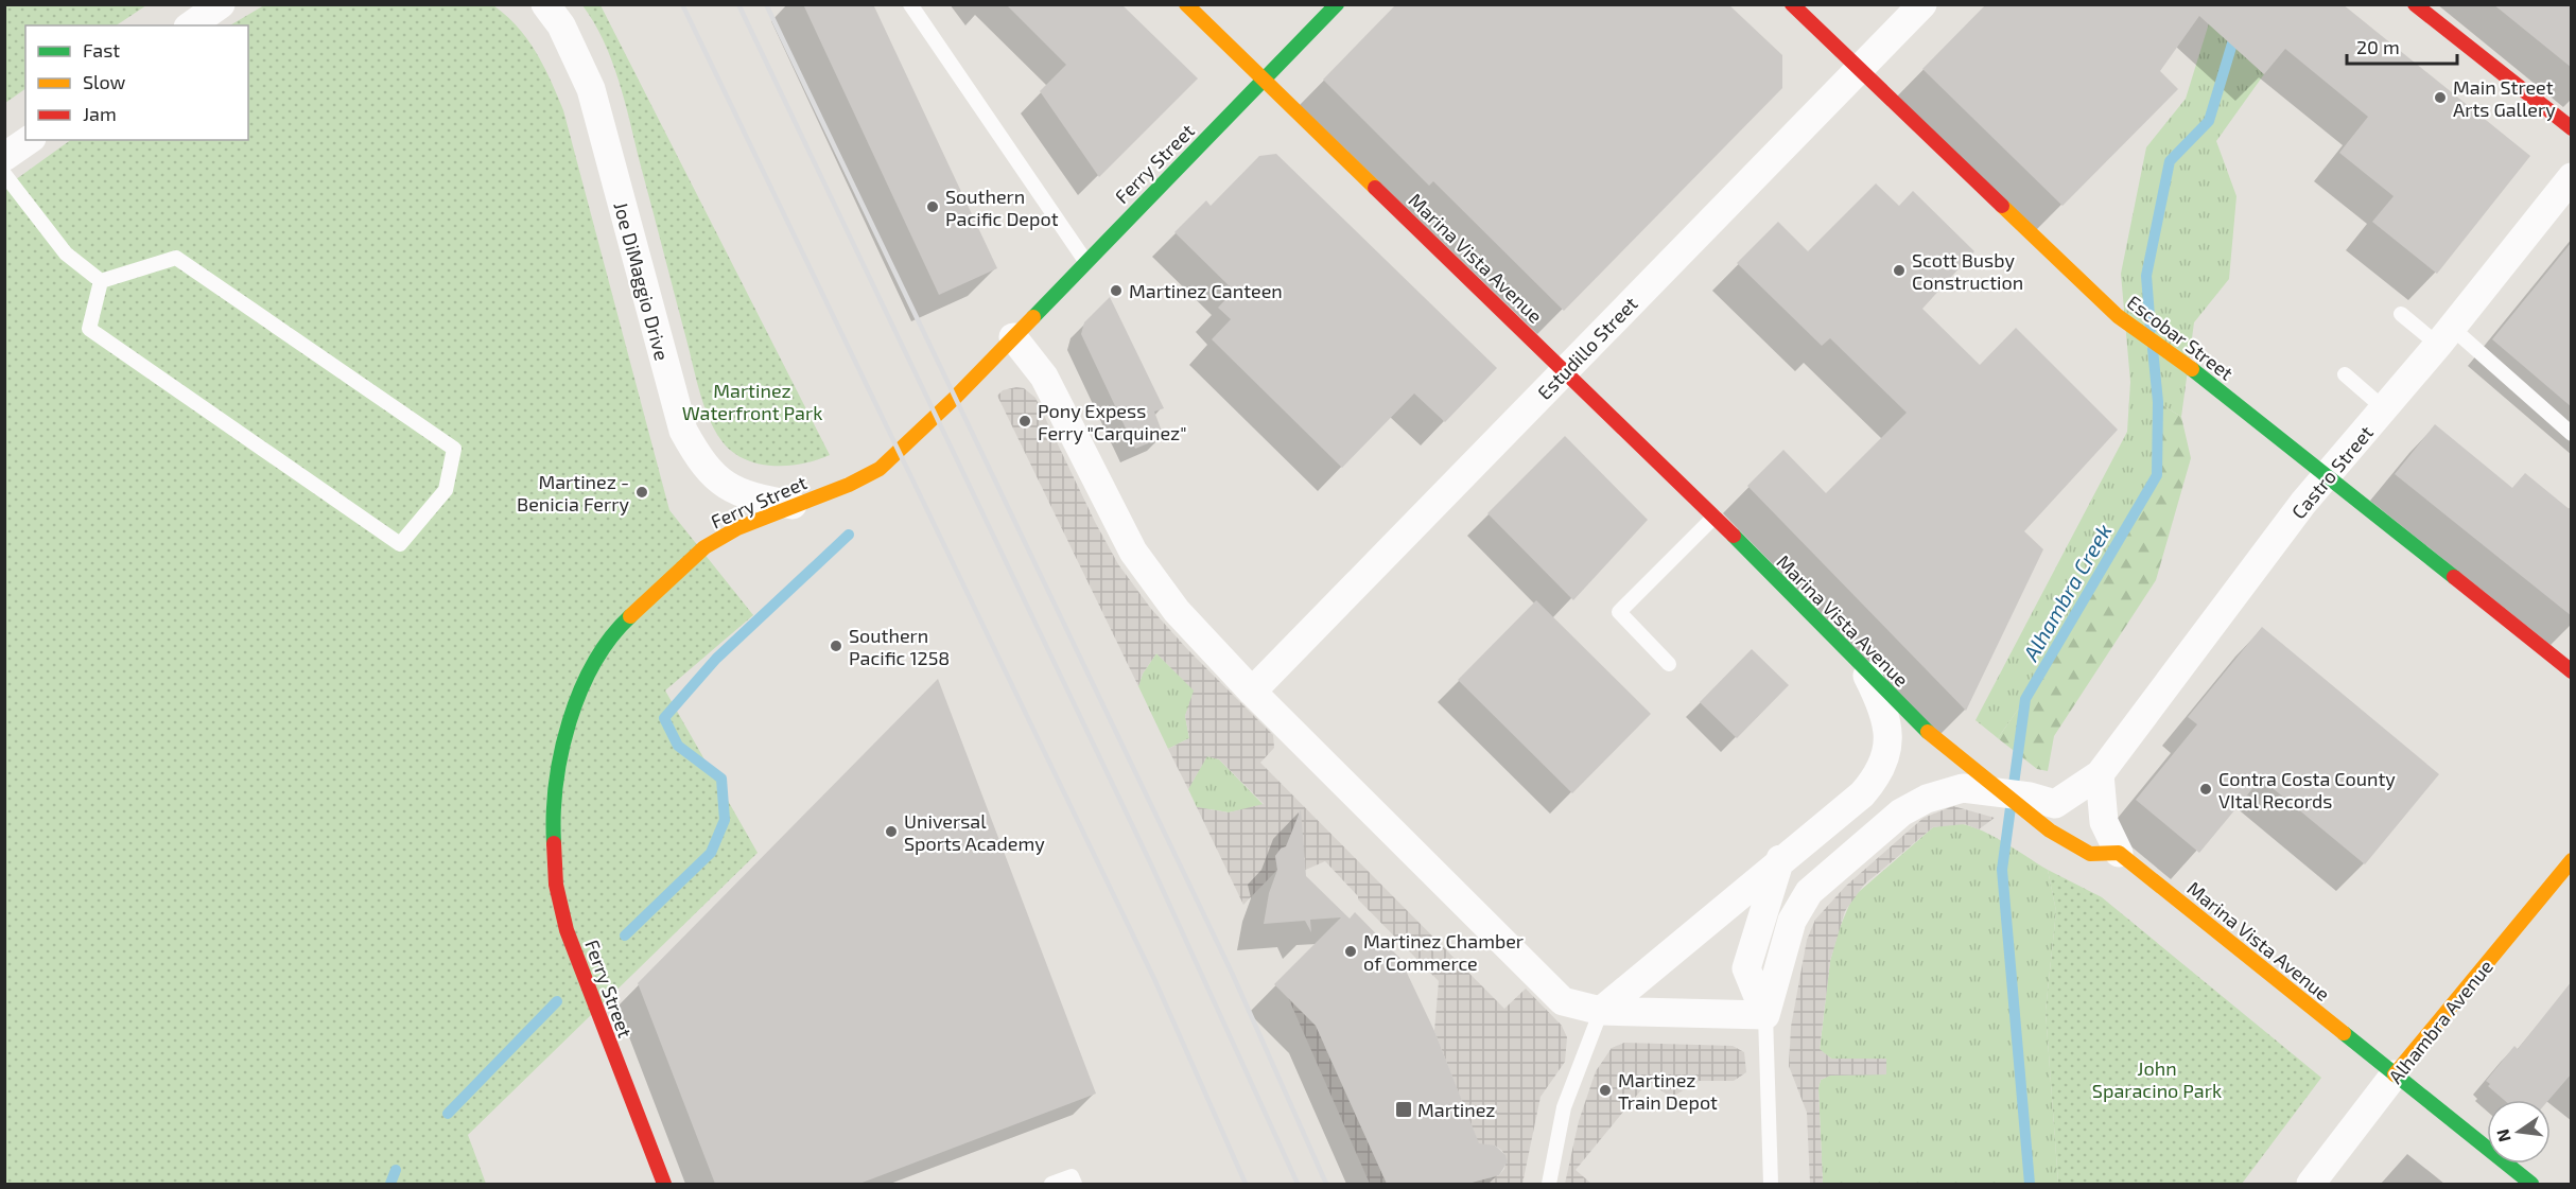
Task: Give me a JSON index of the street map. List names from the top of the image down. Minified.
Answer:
{"streets":{"main road":["Ferry Street","Marina Vista Avenue","Escobar Street","Alhambra Avenue"],"street":["Joe DiMaggio Drive","Estudillo Street","Castro Street"]},"crossings":[["Ferry Street","Marina Vista Avenue"],["Ferry Street","Joe DiMaggio Drive"],["Marina Vista Avenue","Estudillo Street"],["Marina Vista Avenue","Alhambra Avenue"],["Escobar Street","Estudillo Street"],["Escobar Street","Castro Street"]],"water":["Alhambra Creek"],"parks":["Martinez Waterfront Park","John Sparacino Park"],"places":{"other":["Main Street Arts Gallery","Southern Pacific Depot","Scott Busby Construction","Martinez Canteen","Pony Expess Ferry \"Carquinez\"","Martinez - Benicia Ferry","Southern Pacific 1258","Contra Costa County VItal Records","Universal Sports Academy","Martinez Chamber of Commerce","Martinez Train Depot"],"transit":["Martinez"]},"legend":["Fast","Slow","Jam"],"scale_bar":"20 m","north":"left"}
